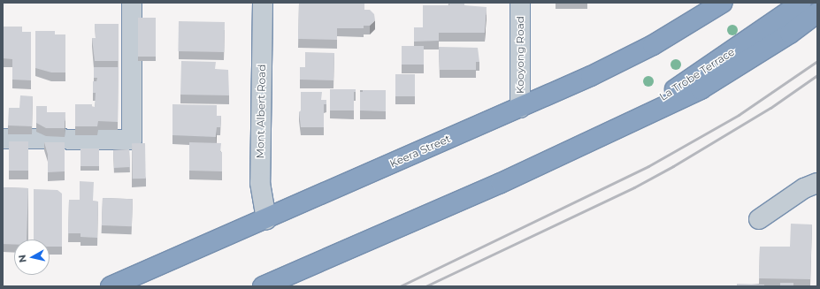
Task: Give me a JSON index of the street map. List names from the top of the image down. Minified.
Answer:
{"streets":{"highway":["La Trobe Terrace","Keera Street"],"street":["Kooyong Road","Mont Albert Road"]},"crossings":[["Kooyong Road","Keera Street"],["Mont Albert Road","Keera Street"]],"north":"left"}
